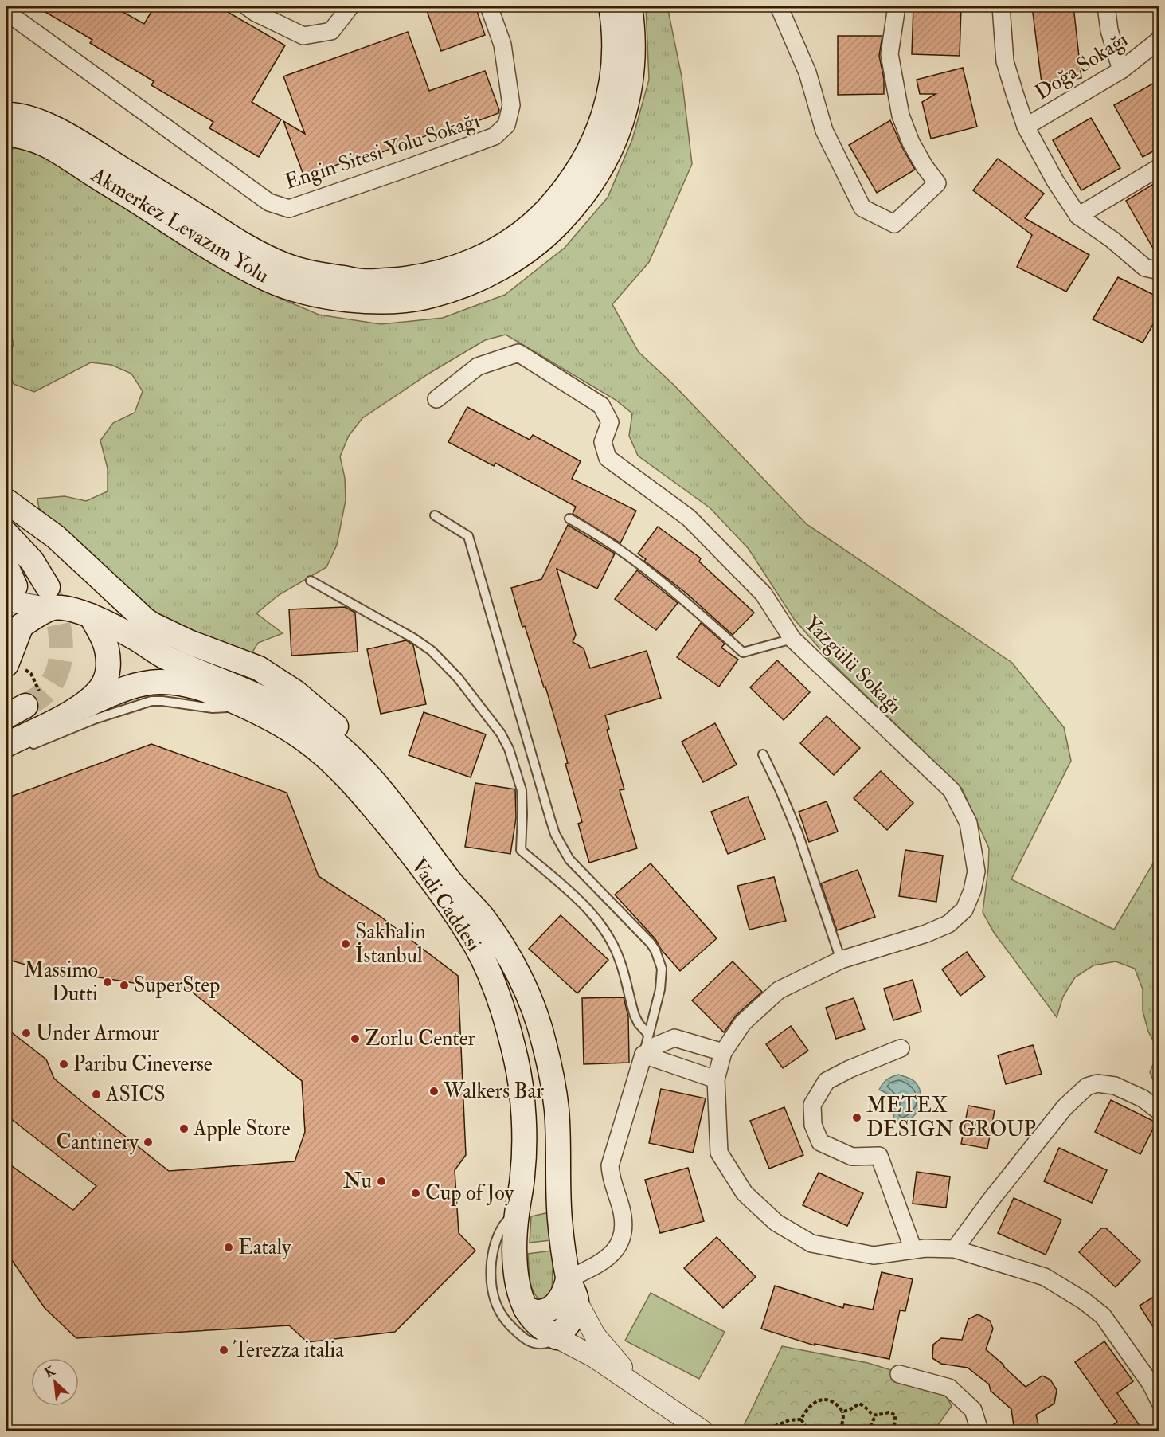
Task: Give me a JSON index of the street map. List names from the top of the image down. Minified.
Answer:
{"streets":{"main road":["Akmerkez Levazım Yolu","Vadi Caddesi"],"street":["Doğa Sokağı","Engin Sitesi Yolu Sokağı","Yazgülü Sokağı"]},"places":["Sakhalin İstanbul","Massimo Dutti","SuperStep","Under Armour","Zorlu Center","Paribu Cineverse","Walkers Bar","ASICS","METEX DESIGN GROUP","Apple Store","Cantinery","Nu","Cup of Joy","Eataly","Terezza italia"],"north":"top left"}
